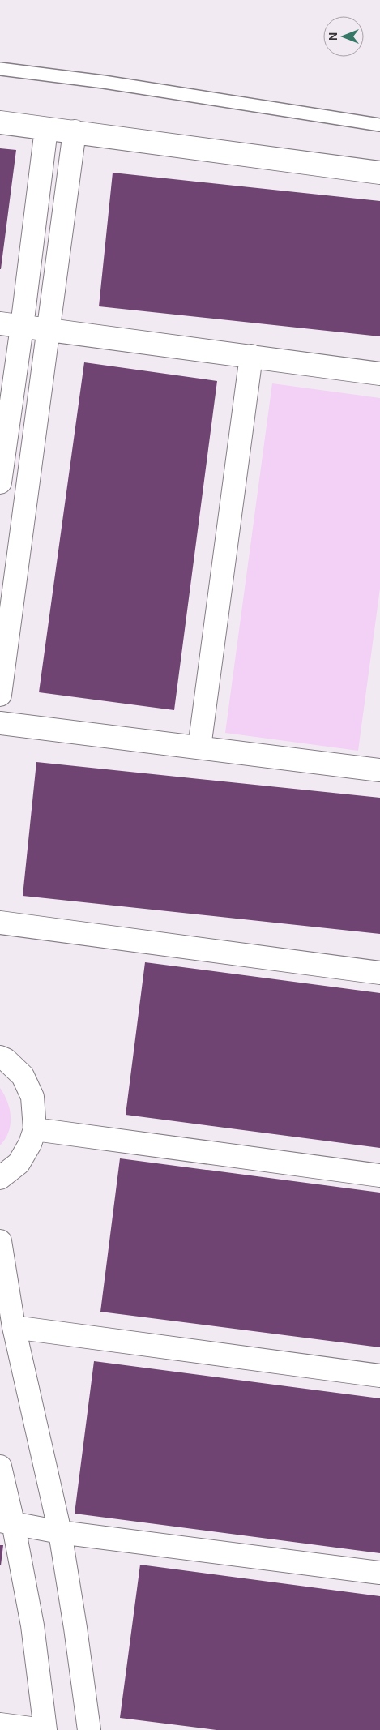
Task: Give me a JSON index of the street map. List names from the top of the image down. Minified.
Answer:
{"north":"left"}
